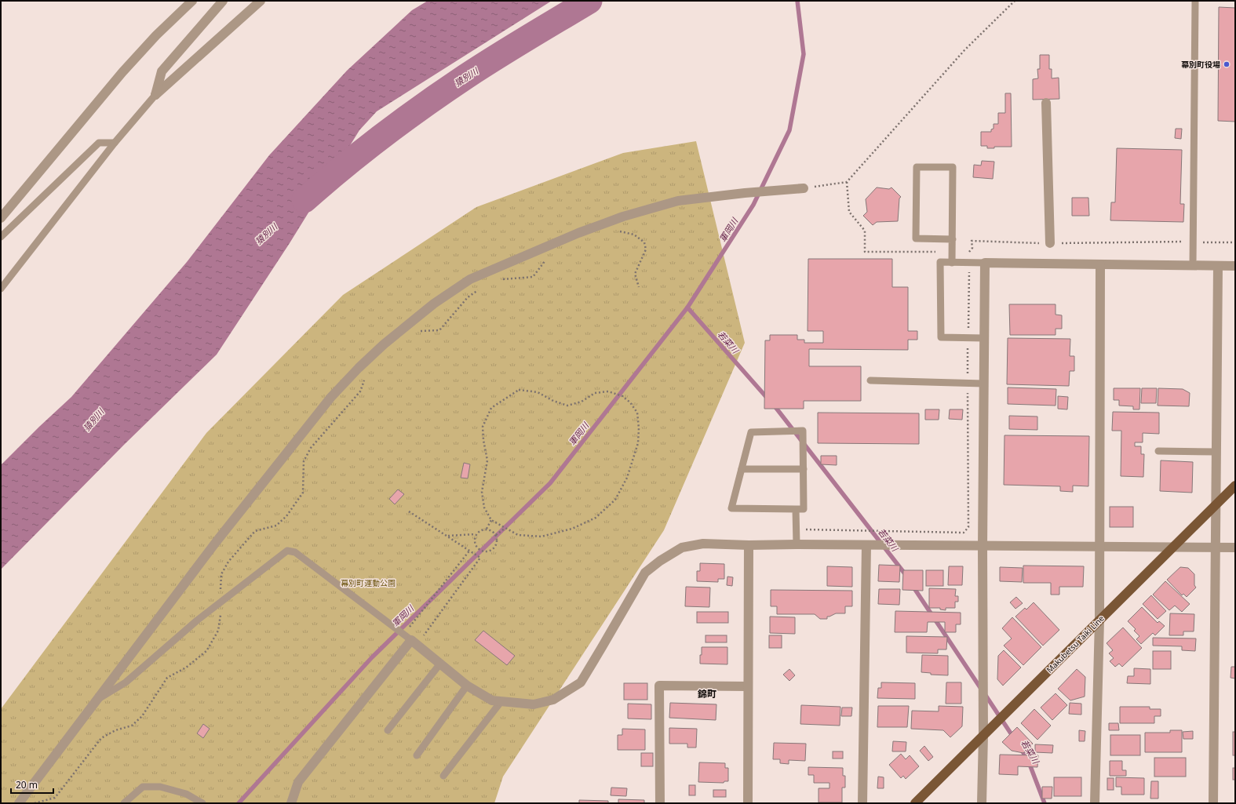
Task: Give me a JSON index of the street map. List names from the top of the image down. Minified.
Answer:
{"streets":{"main road":["Makubetsu Taiki Line"]},"districts":["錦町"],"water":["猿別川","軍岡川","若菜川"],"parks":["幕別町運動公園"],"places":["幕別町役場"],"scale_bar":"20 m"}
